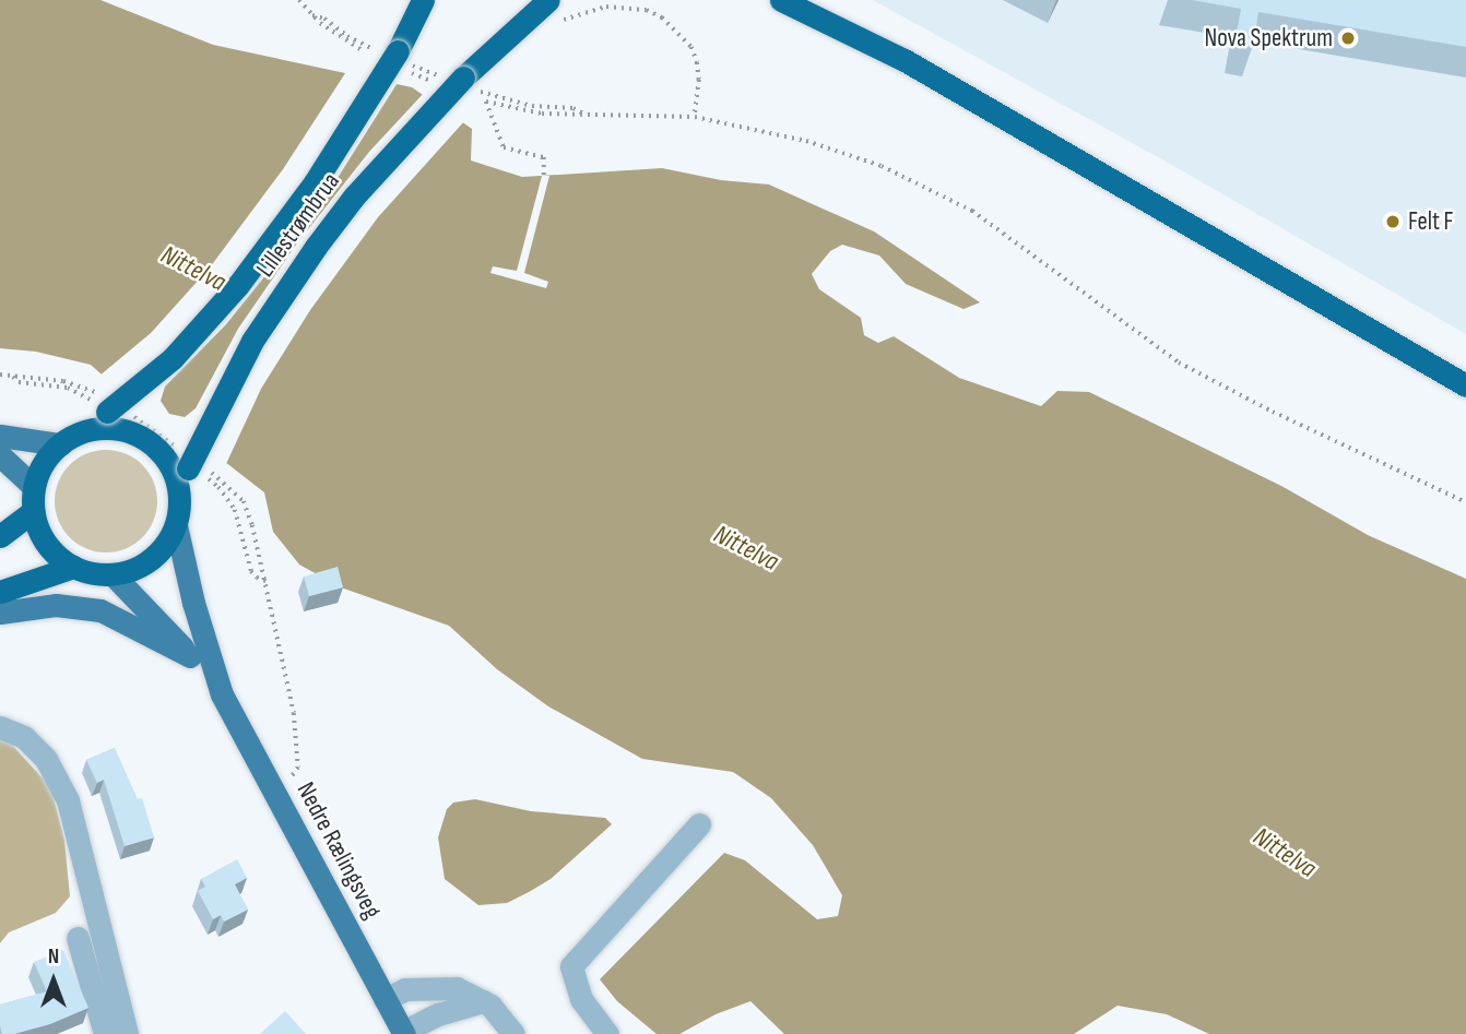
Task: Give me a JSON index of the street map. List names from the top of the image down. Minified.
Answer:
{"streets":{"highway":["Lillestrømbrua"],"main road":["Nedre Rælingsveg"]},"crossings":[["Lillestrømbrua","Nedre Rælingsveg"]],"water":["Nittelva"],"places":["Nova Spektrum","Felt F"],"north":"top"}
